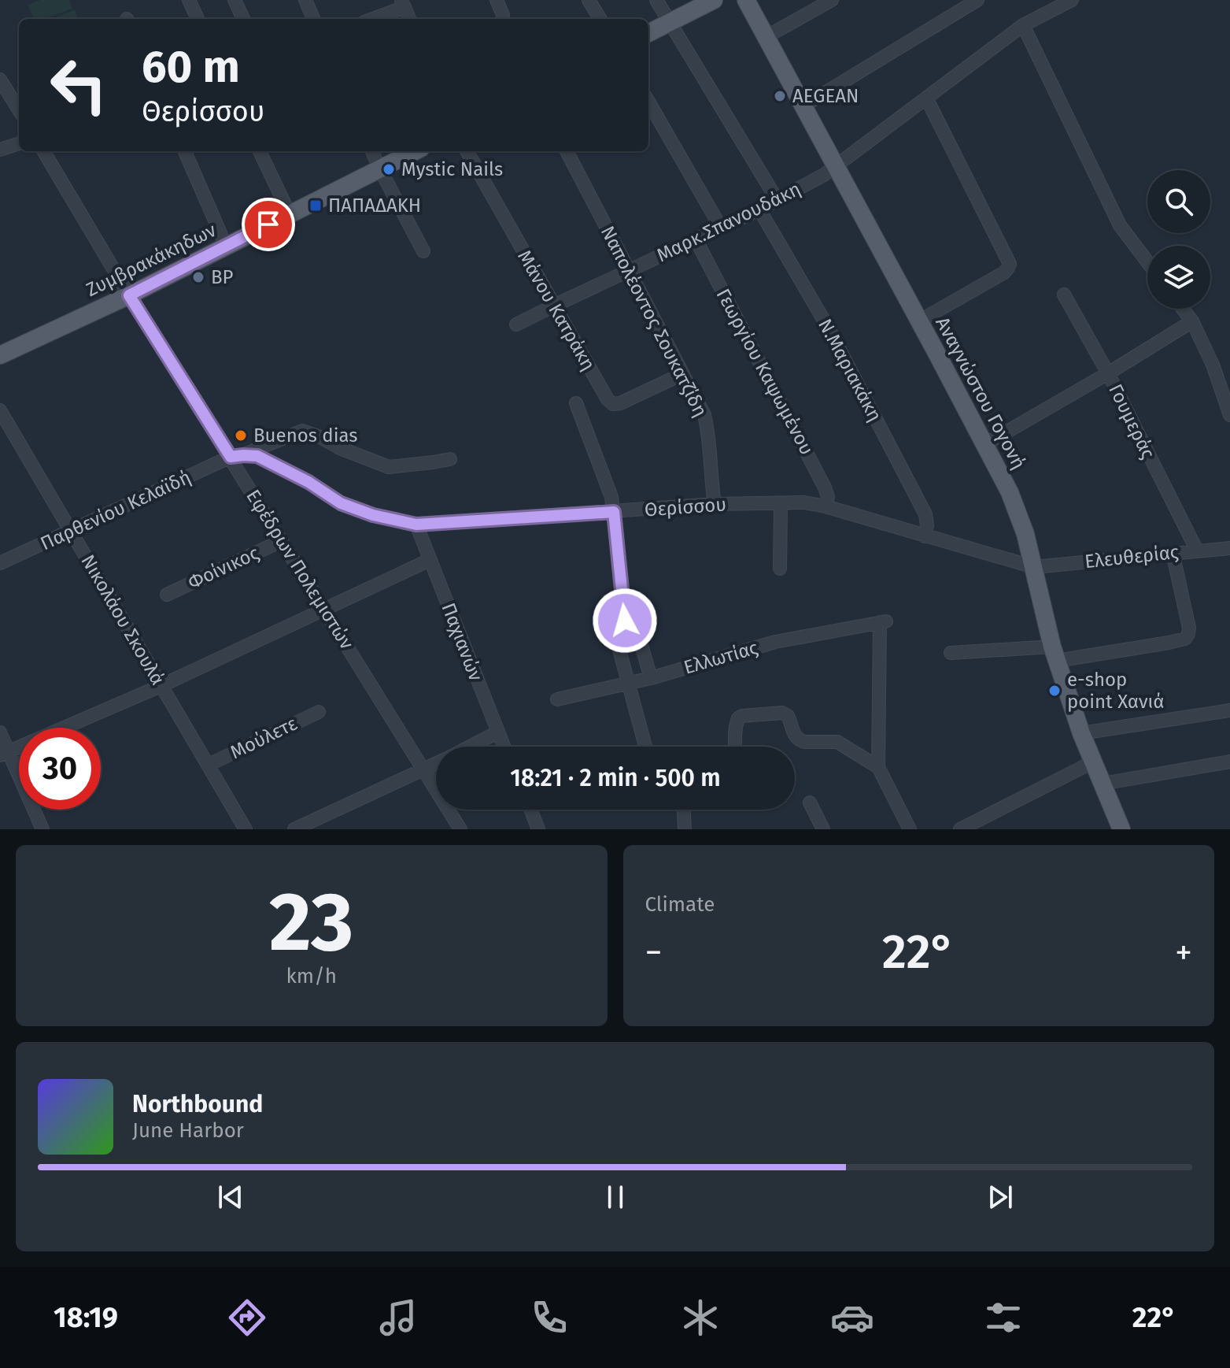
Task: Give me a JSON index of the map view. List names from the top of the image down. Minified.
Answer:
{"streets":{"main road":["Ζυμβρακάκηδων","Αναγνώστου Γογονή"],"street":["Μαρκ.Σπανουδάκη","Μάνου Κατράκη","Ναπολέοντος Σουκατζίδη","Ν.Μαριακάκη","Γεωργίου Καψωμένου","Γουμεράς","Θερίσσου","Παρθενίου Κελαϊδή","Ελευθερίας","Φοίνικος","Εφέδρων Πολεμιστών","Νικολάου Σκουλά","Παχιανών","Ελλωτίας","Μούλετε"]},"crossings":[["Μαρκ.Σπανουδάκη","Μάνου Κατράκη"],["Μαρκ.Σπανουδάκη","Ναπολέοντος Σουκατζίδη"],["Μαρκ.Σπανουδάκη","Ν.Μαριακάκη"],["Μαρκ.Σπανουδάκη","Γεωργίου Καψωμένου"],["Μαρκ.Σπανουδάκη","Αναγνώστου Γογονή"],["Ζυμβρακάκηδων","Εφέδρων Πολεμιστών"],["Μάνου Κατράκη","Ναπολέοντος Σουκατζίδη"],["Ναπολέοντος Σουκατζίδη","Θερίσσου"],["Ν.Μαριακάκη","Θερίσσου"],["Γεωργίου Καψωμένου","Θερίσσου"],["Αναγνώστου Γογονή","Θερίσσου"],["Αναγνώστου Γογονή","Ελευθερίας"],["Γουμεράς","Ελευθερίας"],["Θερίσσου","Παρθενίου Κελαϊδή"],["Θερίσσου","Ελευθερίας"],["Θερίσσου","Εφέδρων Πολεμιστών"],["Θερίσσου","Παχιανών"],["Παρθενίου Κελαϊδή","Εφέδρων Πολεμιστών"],["Παρθενίου Κελαϊδή","Νικολάου Σκουλά"],["Φοίνικος","Εφέδρων Πολεμιστών"],["Νικολάου Σκουλά","Μούλετε"]],"places":{"other":["AEGEAN","Mystic Nails","BP","Buenos dias","e-shop point Χανιά"],"transit":["ΠΑΠΑΔΑΚΗ"]},"page":{"turn":["60 m","Θερίσσου"],"limit":"30","trip":"18:21 · 2 min · 500 m","tile":[["23","km/h"],"Climate"],"heat":["−","22°","+"],"song":["Northbound","June Harbor"],"tabs":["18:19","22°"]}}
